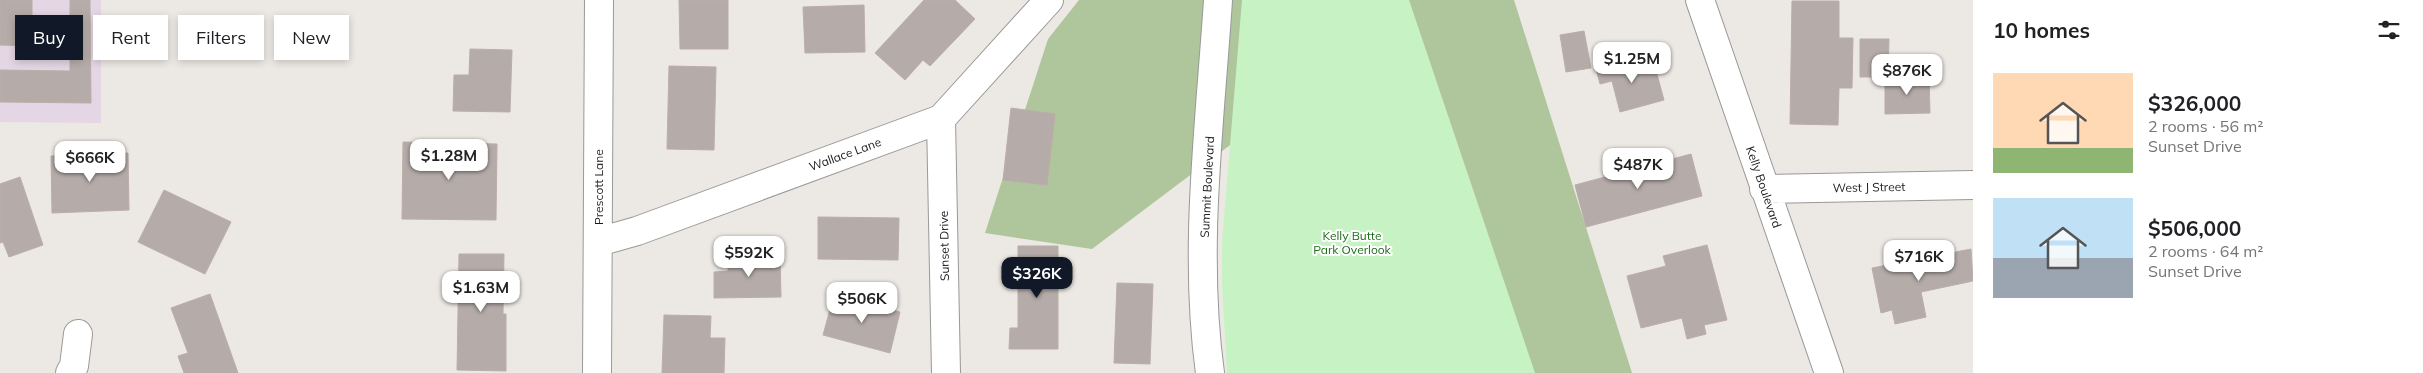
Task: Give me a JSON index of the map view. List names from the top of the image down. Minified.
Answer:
{"streets":{"street":["Wallace Lane","Prescott Lane","Summit Boulevard","Kelly Boulevard","West J Street","Sunset Drive"]},"crossings":[["Wallace Lane","Prescott Lane"],["Wallace Lane","Sunset Drive"],["Kelly Boulevard","West J Street"]],"parks":["Kelly Butte Park Overlook"],"page":{"heading":"10 homes","chip":["Buy","Rent","Filters","New"],"price":["$1.25M","$876K","$1.28M","$666K","$487K","$592K","$716K","$326K","$1.63M","$506K"],"list":[{"name":"$326,000","note":"2 rooms · 56 m² · Sunset Drive"},{"name":"$506,000","note":"2 rooms · 64 m² · Sunset Drive"}]}}
